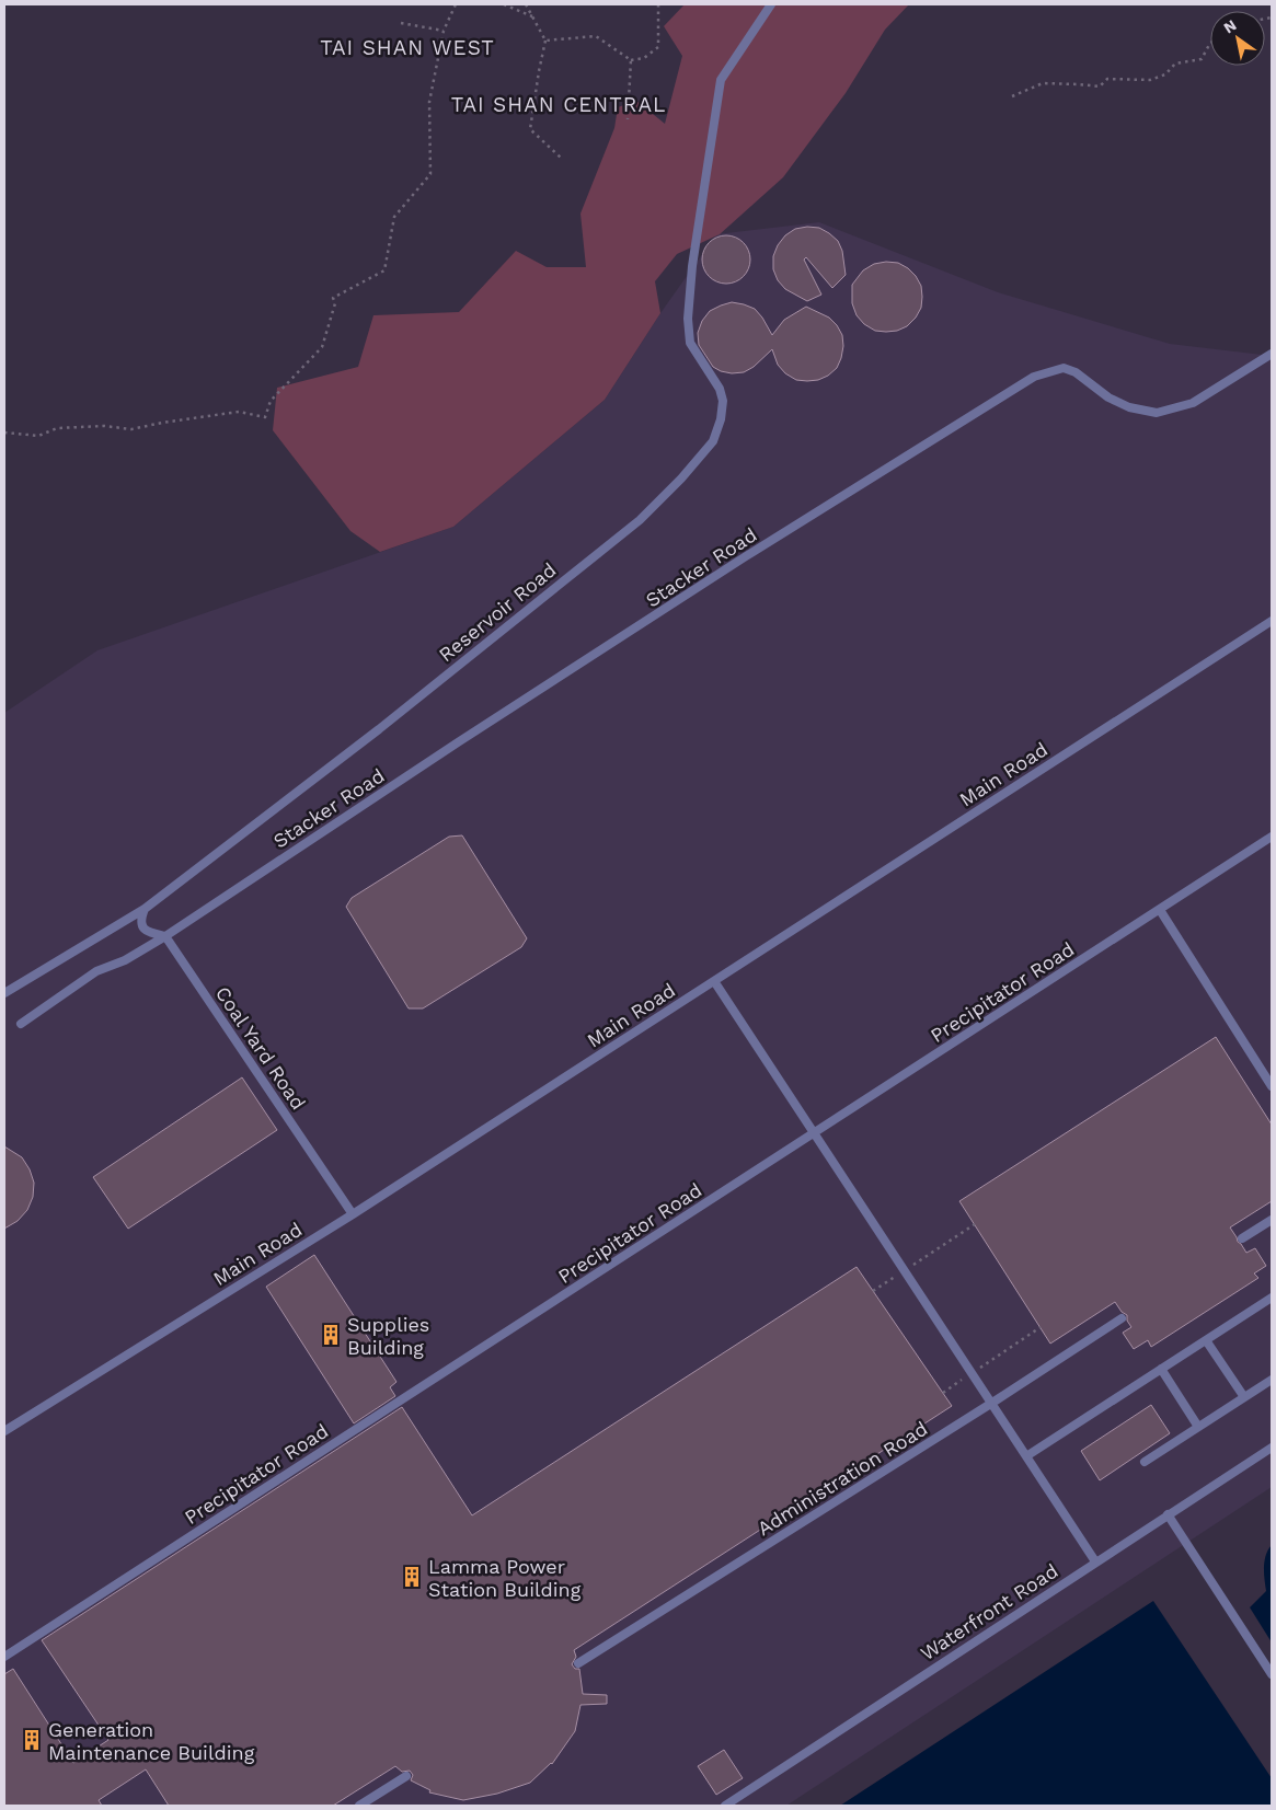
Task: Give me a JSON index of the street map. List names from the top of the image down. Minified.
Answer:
{"streets":{"lane":["Stacker Road","Reservoir Road","Main Road","Precipitator Road","Coal Yard Road","Administration Road","Waterfront Road"]},"crossings":[["Stacker Road","Coal Yard Road"],["Main Road","Coal Yard Road"]],"districts":["TAI SHAN WEST","TAI SHAN CENTRAL"],"places":{"building":["Supplies Building","Lamma Power Station Building","Generation Maintenance Building"]},"north":"top left"}
